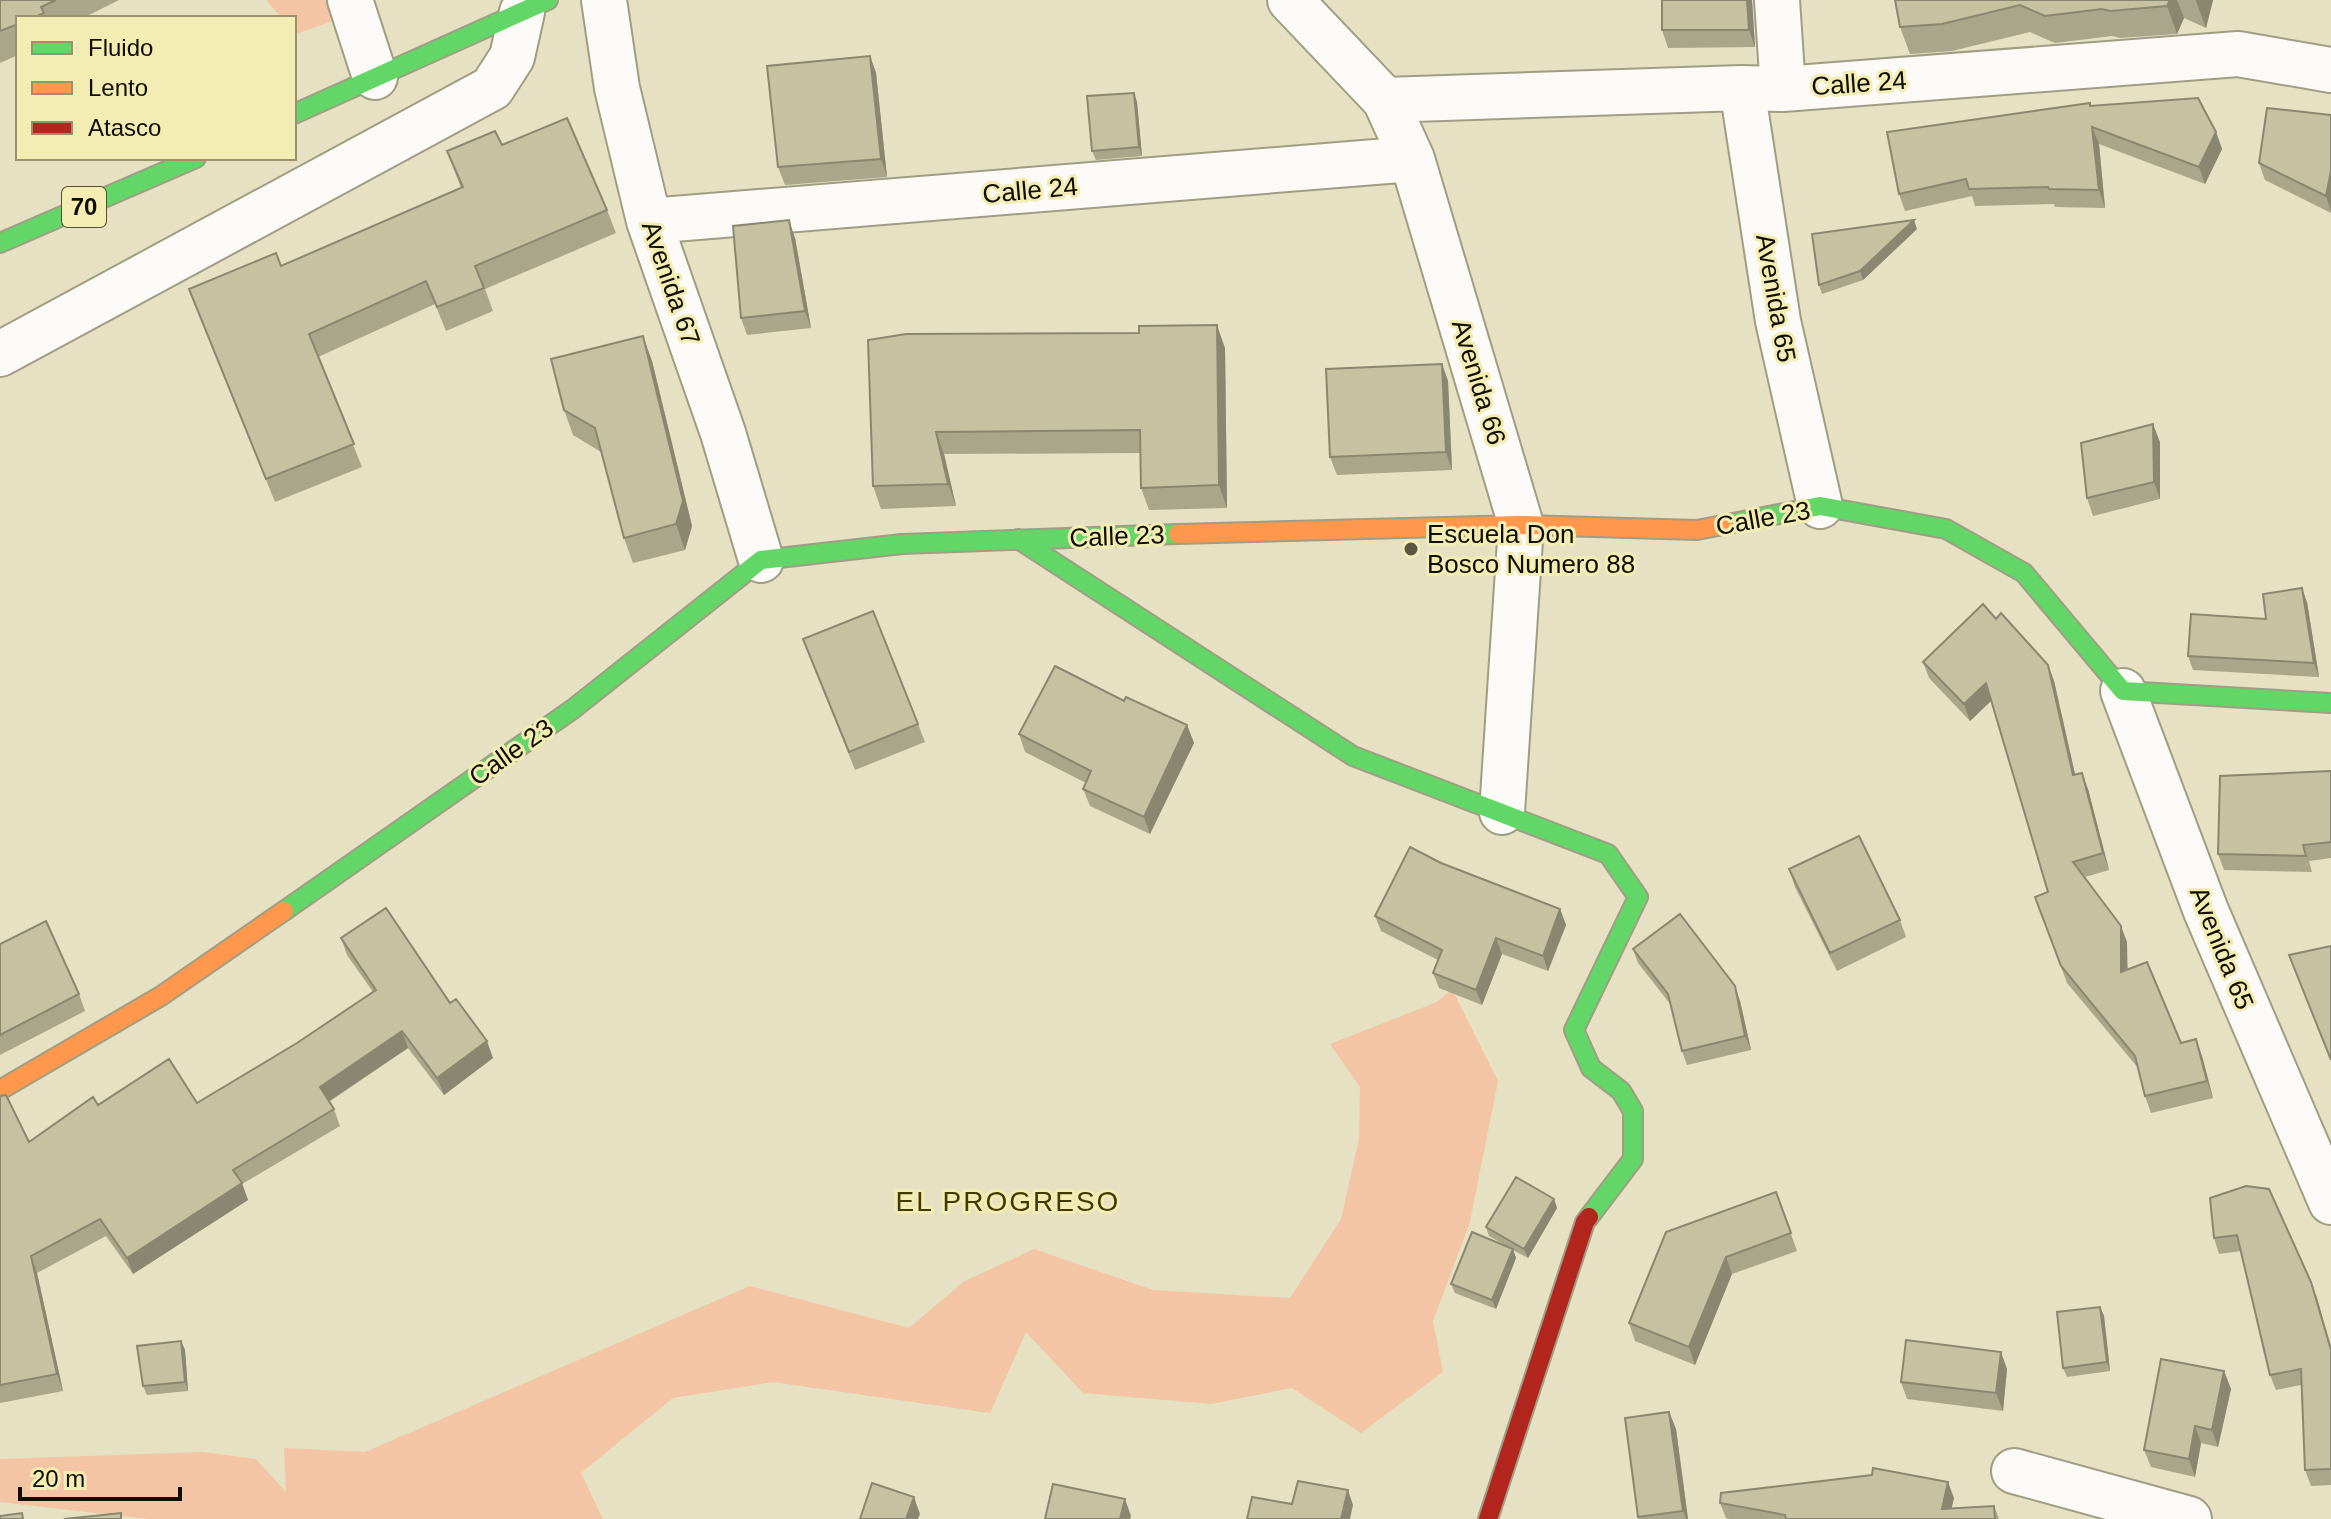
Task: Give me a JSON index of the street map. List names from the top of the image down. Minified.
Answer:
{"streets":{"street":["Calle 24","70","Avenida 67","Avenida 65","Avenida 66","Calle 23"]},"crossings":[["Calle 24","Avenida 67"],["Calle 24","Avenida 65"],["Calle 24","Avenida 66"],["Avenida 67","Calle 23"],["Avenida 65","Calle 23"],["Avenida 66","Calle 23"]],"districts":["EL PROGRESO"],"places":["Escuela Don Bosco Numero 88"],"legend":["Fluido","Lento","Atasco"],"scale_bar":"20 m"}
